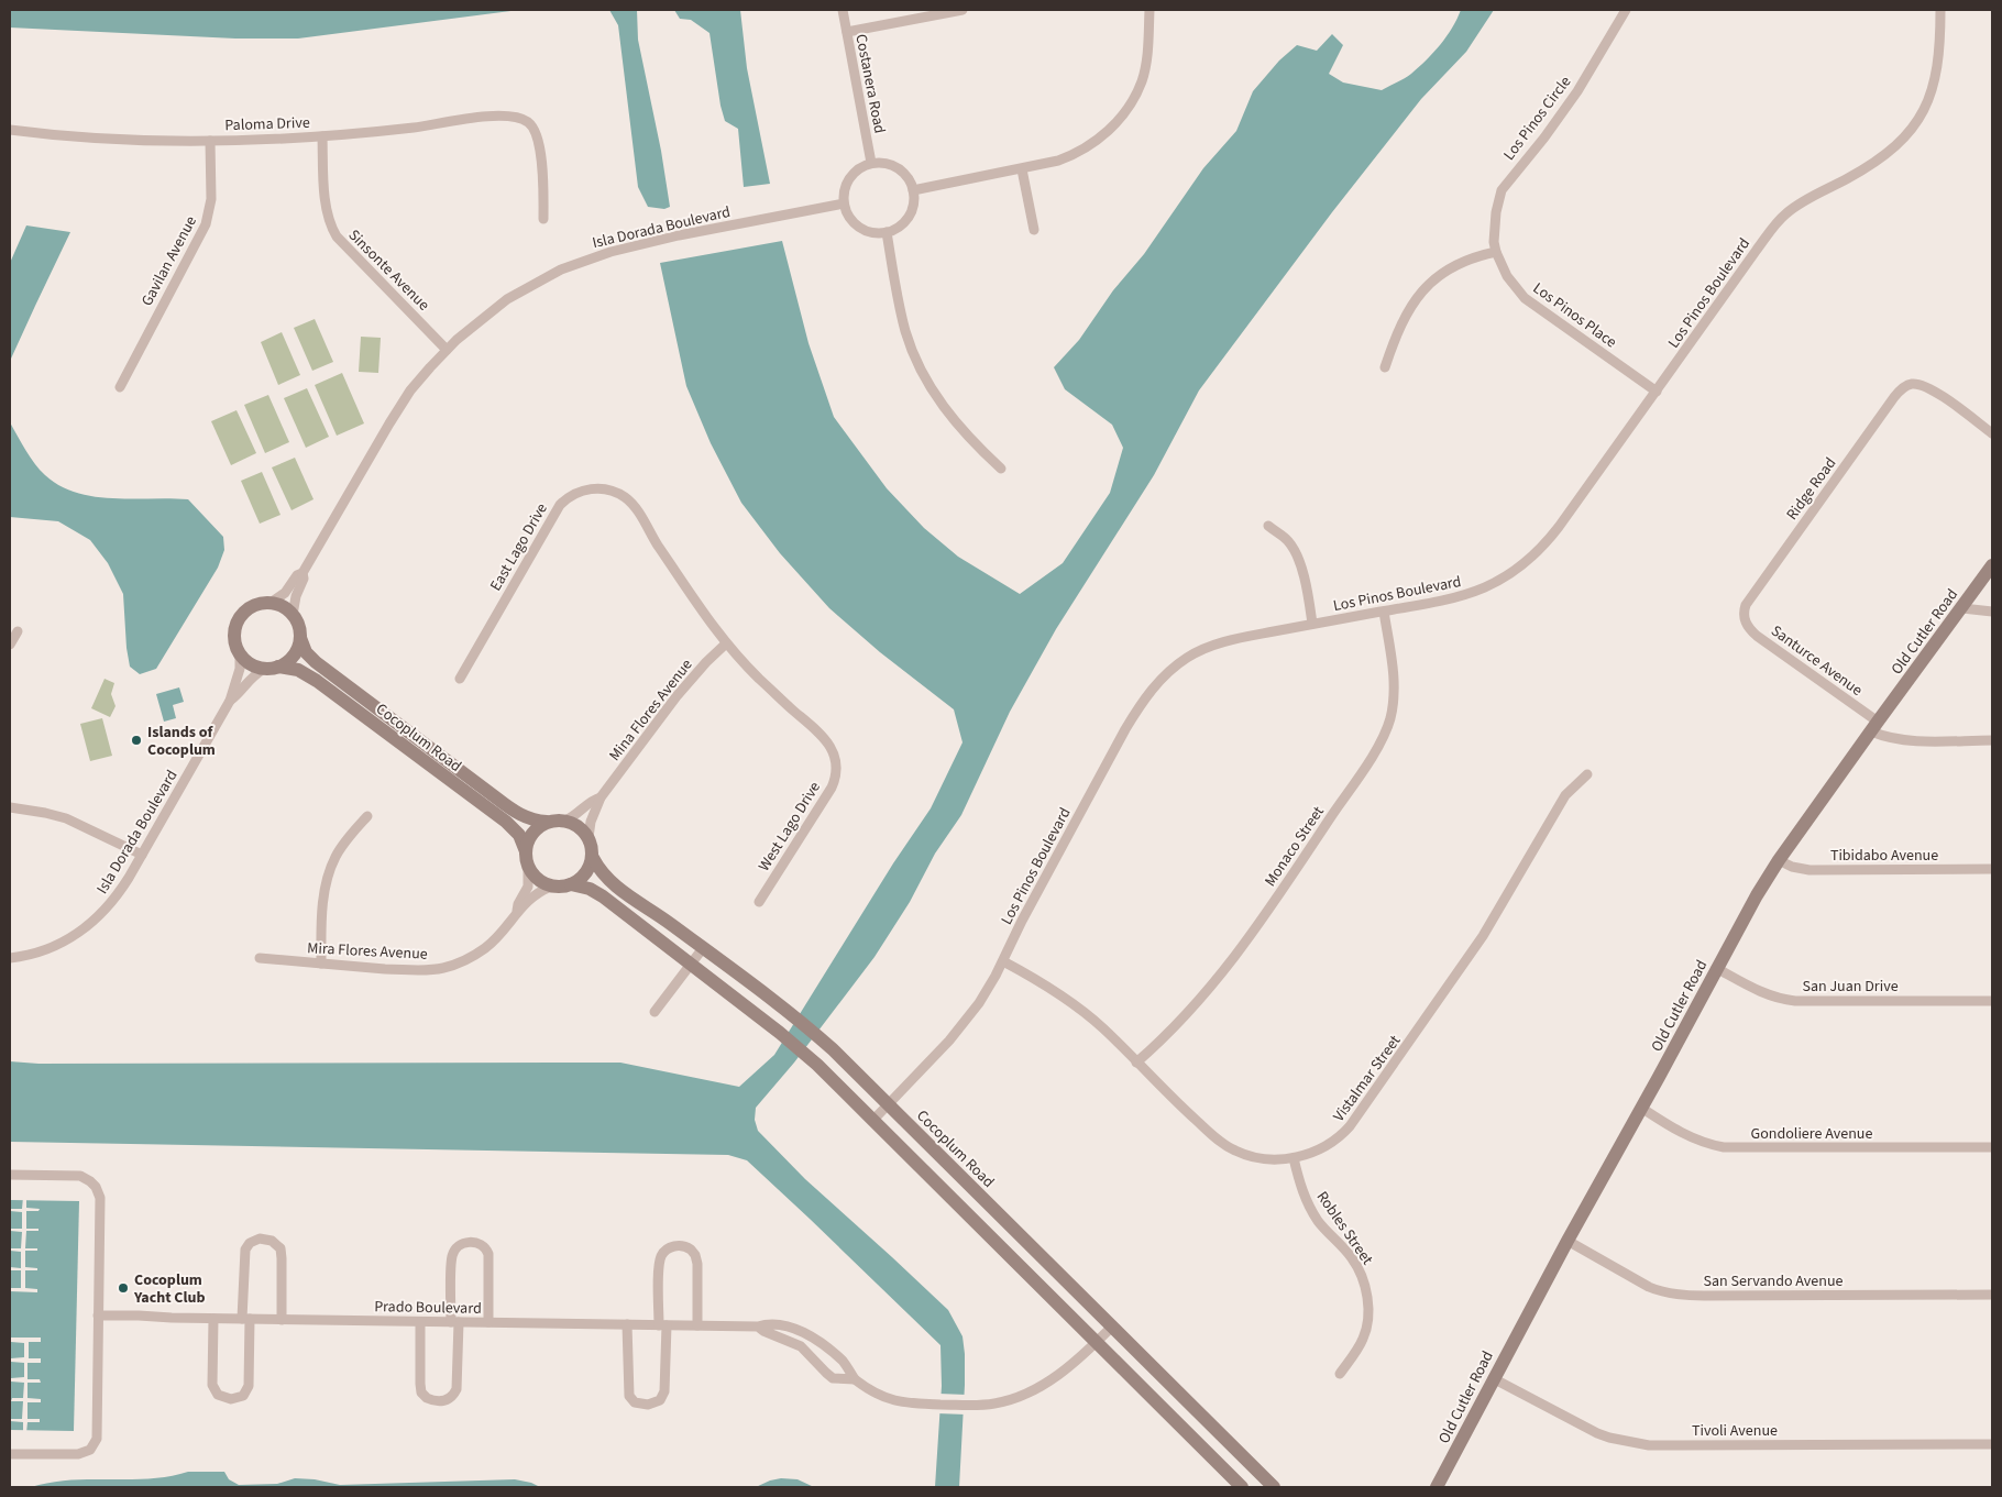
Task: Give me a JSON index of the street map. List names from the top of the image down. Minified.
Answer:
{"streets":{"street":["Costanera Road","Los Pinos Circle","Paloma Drive","Isla Dorada Boulevard","Gavilan Avenue","Sinsonte Avenue","Los Pinos Boulevard","Los Pinos Place","Ridge Road","East Lago Drive","Old Cutler Road","Santurce Avenue","Mina Flores Avenue","Cocoplum Road","West Lago Drive","Monaco Street","Tibidabo Avenue","Mira Flores Avenue","San Juan Drive","Vistalmar Street","Gondoliere Avenue","Robles Street","San Servando Avenue","Prado Boulevard","Tivoli Avenue"]},"crossings":[["Costanera Road","Isla Dorada Boulevard"],["Los Pinos Circle","Los Pinos Place"],["Paloma Drive","Gavilan Avenue"],["Paloma Drive","Sinsonte Avenue"],["Isla Dorada Boulevard","Sinsonte Avenue"],["Isla Dorada Boulevard","Cocoplum Road"],["Los Pinos Boulevard","Los Pinos Place"],["Los Pinos Boulevard","Cocoplum Road"],["Los Pinos Boulevard","Monaco Street"],["Los Pinos Boulevard","Vistalmar Street"],["Ridge Road","Santurce Avenue"],["East Lago Drive","Mina Flores Avenue"],["East Lago Drive","West Lago Drive"],["Old Cutler Road","Santurce Avenue"],["Old Cutler Road","Tibidabo Avenue"],["Old Cutler Road","San Juan Drive"],["Old Cutler Road","Gondoliere Avenue"],["Old Cutler Road","San Servando Avenue"],["Old Cutler Road","Tivoli Avenue"],["Mina Flores Avenue","West Lago Drive"],["Cocoplum Road","Prado Boulevard"],["Monaco Street","Vistalmar Street"],["Vistalmar Street","Robles Street"]],"places":["Islands of Cocoplum","Cocoplum Yacht Club"]}
